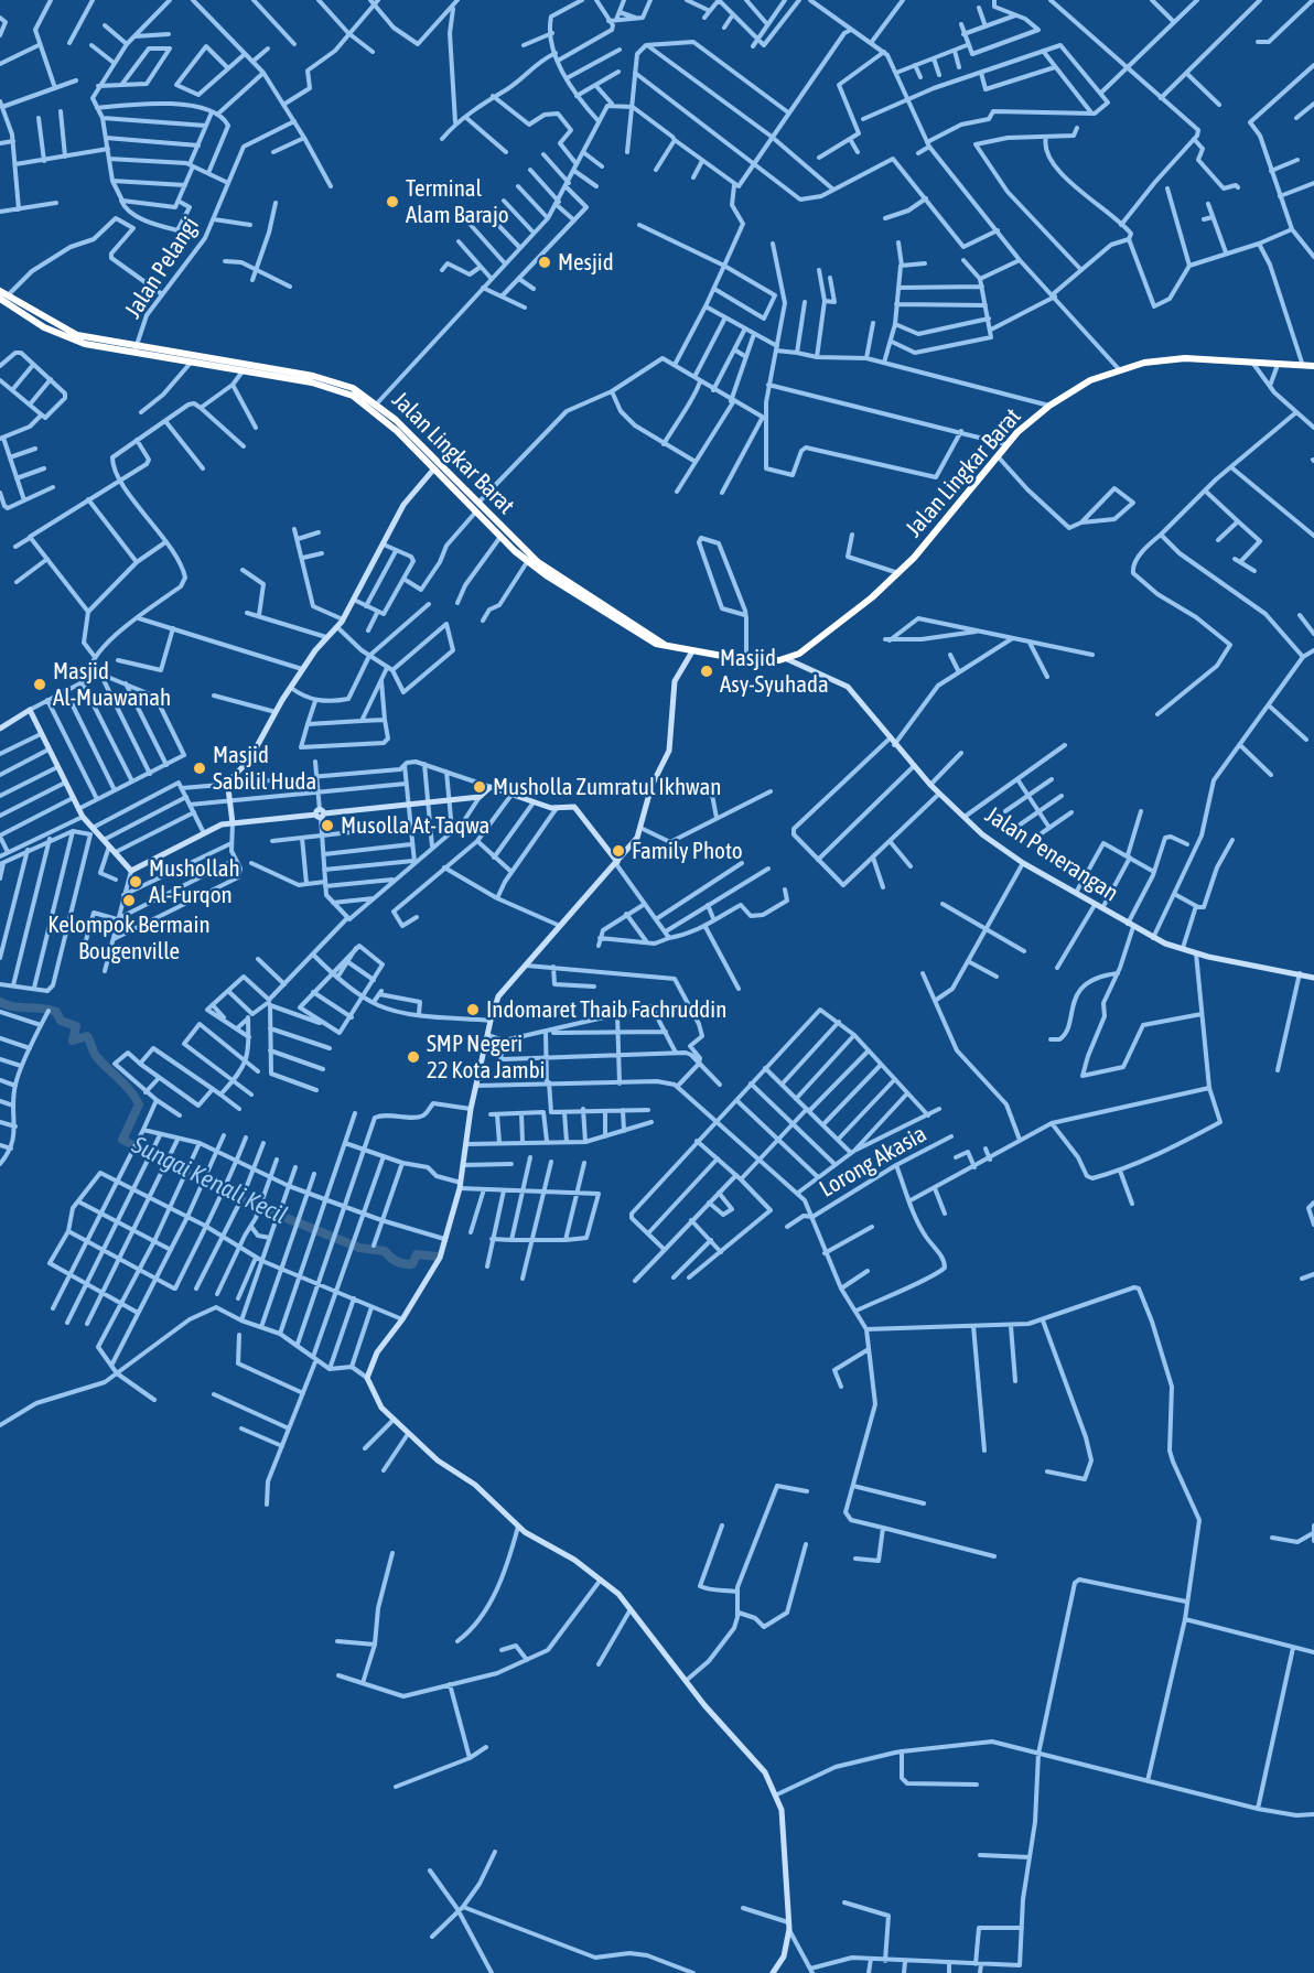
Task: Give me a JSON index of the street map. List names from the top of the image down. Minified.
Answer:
{"streets":{"highway":["Jalan Lingkar Barat"],"street":["Jalan Pelangi","Jalan Penerangan","Lorong Akasia"]},"crossings":[["Jalan Pelangi","Jalan Lingkar Barat"],["Jalan Lingkar Barat","Jalan Penerangan"]],"water":["Sungai Kenali Kecil"],"places":["Terminal Alam Barajo","Mesjid","Masjid Asy-Syuhada","Masjid Al-Muawanah","Masjid Sabilil Huda","Musholla Zumratul Ikhwan","Musolla At-Taqwa","Family Photo","Mushollah Al-Furqon","Kelompok Bermain Bougenville","Indomaret Thaib Fachruddin","SMP Negeri 22 Kota Jambi"]}
